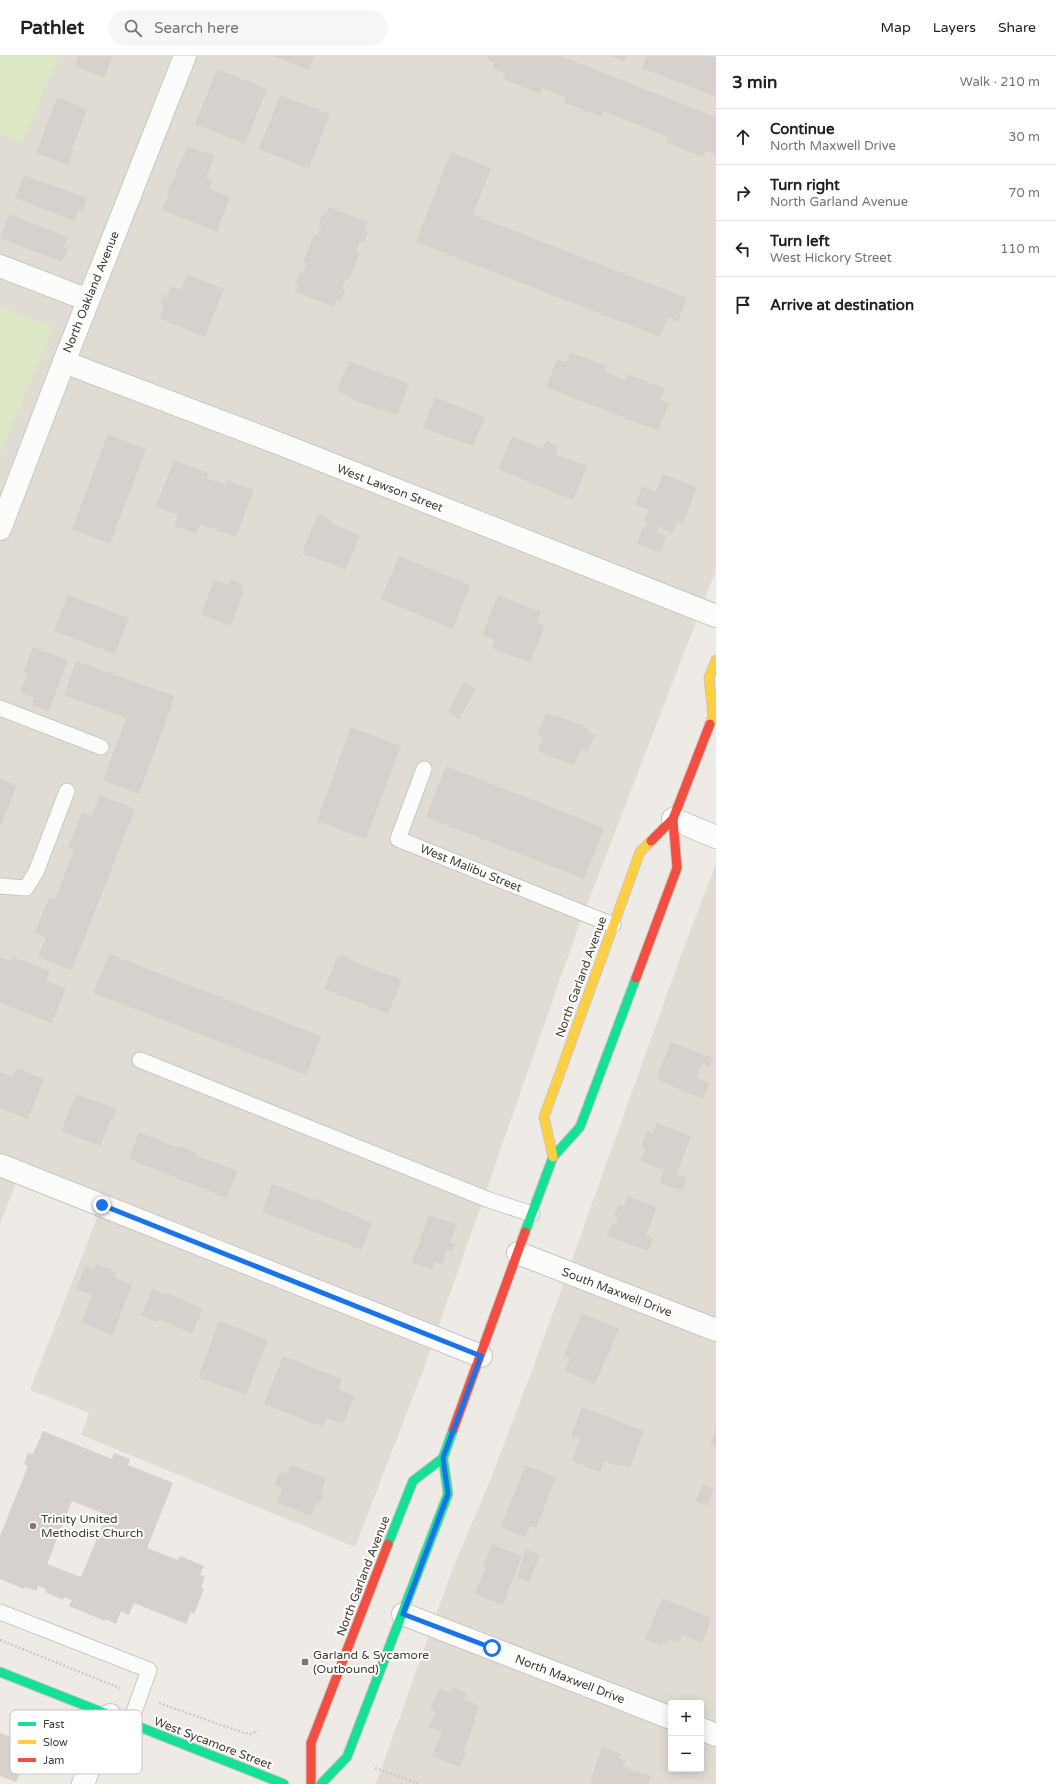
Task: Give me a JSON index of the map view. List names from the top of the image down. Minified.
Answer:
{"streets":{"main road":["North Garland Avenue","West Sycamore Street"],"street":["North Oakland Avenue","West Lawson Street","South Maxwell Drive","North Maxwell Drive"],"lane":["West Malibu Street"]},"crossings":[["North Oakland Avenue","West Lawson Street"],["West Malibu Street","North Garland Avenue"],["North Garland Avenue","South Maxwell Drive"],["North Garland Avenue","North Maxwell Drive"]],"places":{"other":["Trinity United Methodist Church"],"transit":["Garland & Sycamore (Outbound)"]},"legend":["Fast","Slow","Jam"],"page":{"header":"Pathlet","search":"Search here","nav":["Map","Layers","Share"],"heading":["3 min","Walk · 210 m"],"list":[["Continue","North Maxwell Drive","30 m"],["Turn right","North Garland Avenue","70 m"],["Turn left","West Hickory Street","110 m"],"Arrive at destination"],"map_buttons":["+","−"]}}
